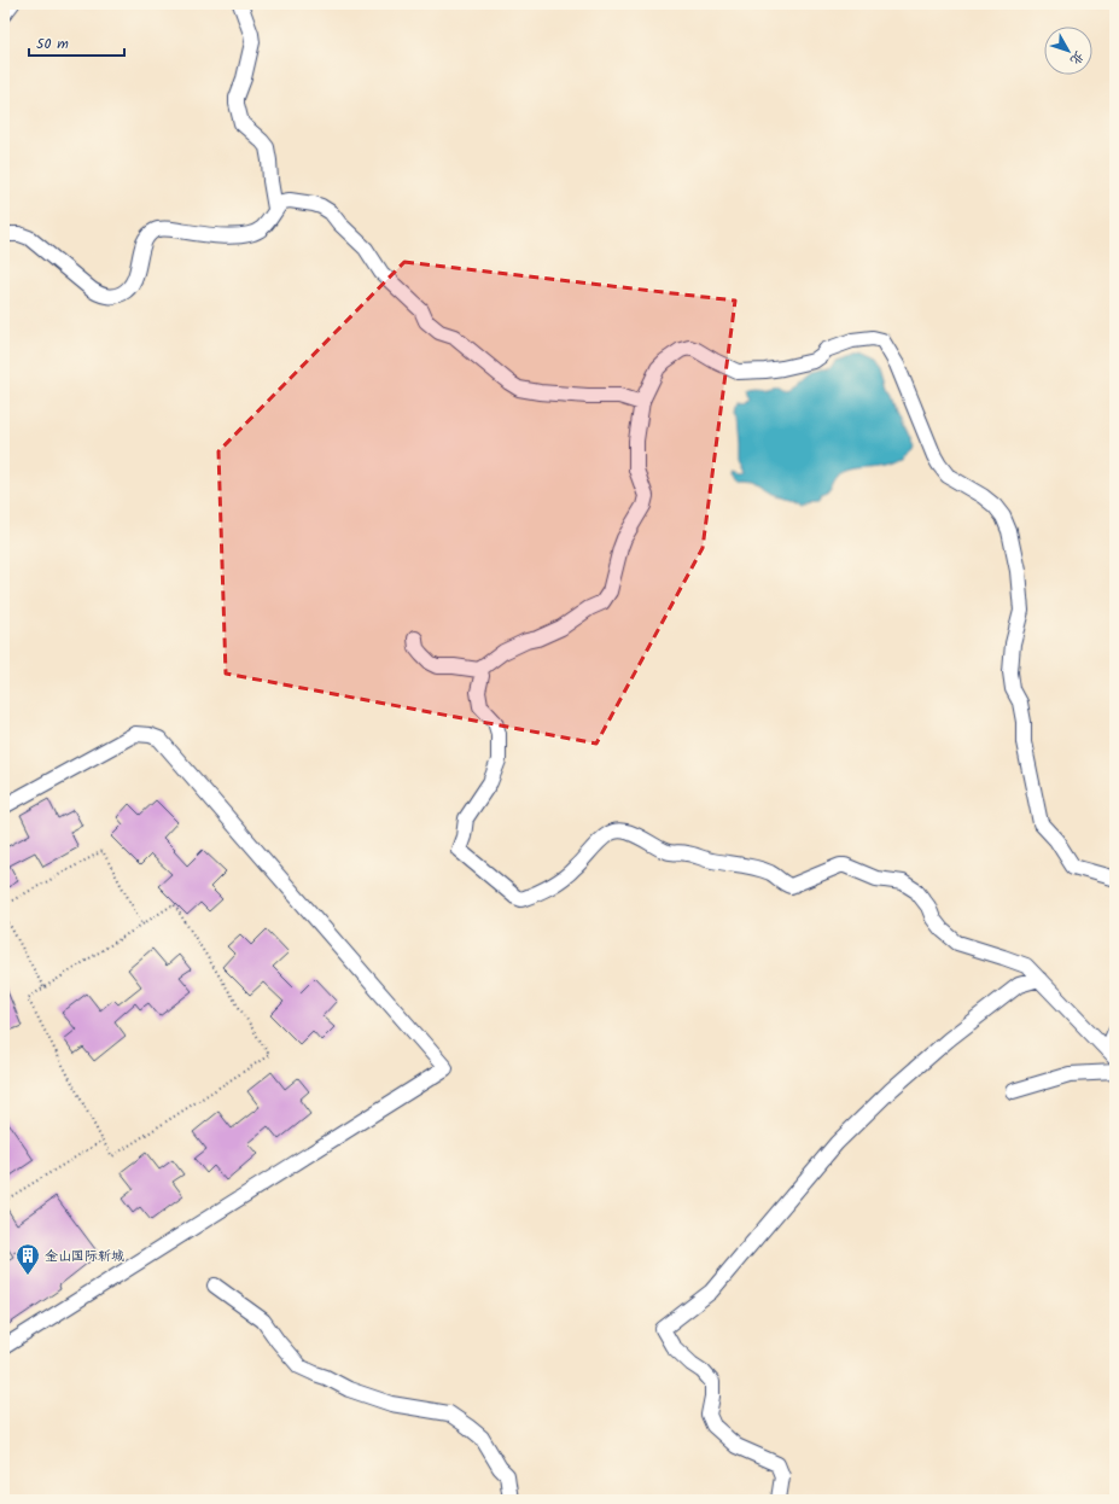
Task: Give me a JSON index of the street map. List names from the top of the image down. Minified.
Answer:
{"places":{"building":["金山国际新城"]},"scale_bar":"50 m","north":"bottom right"}
